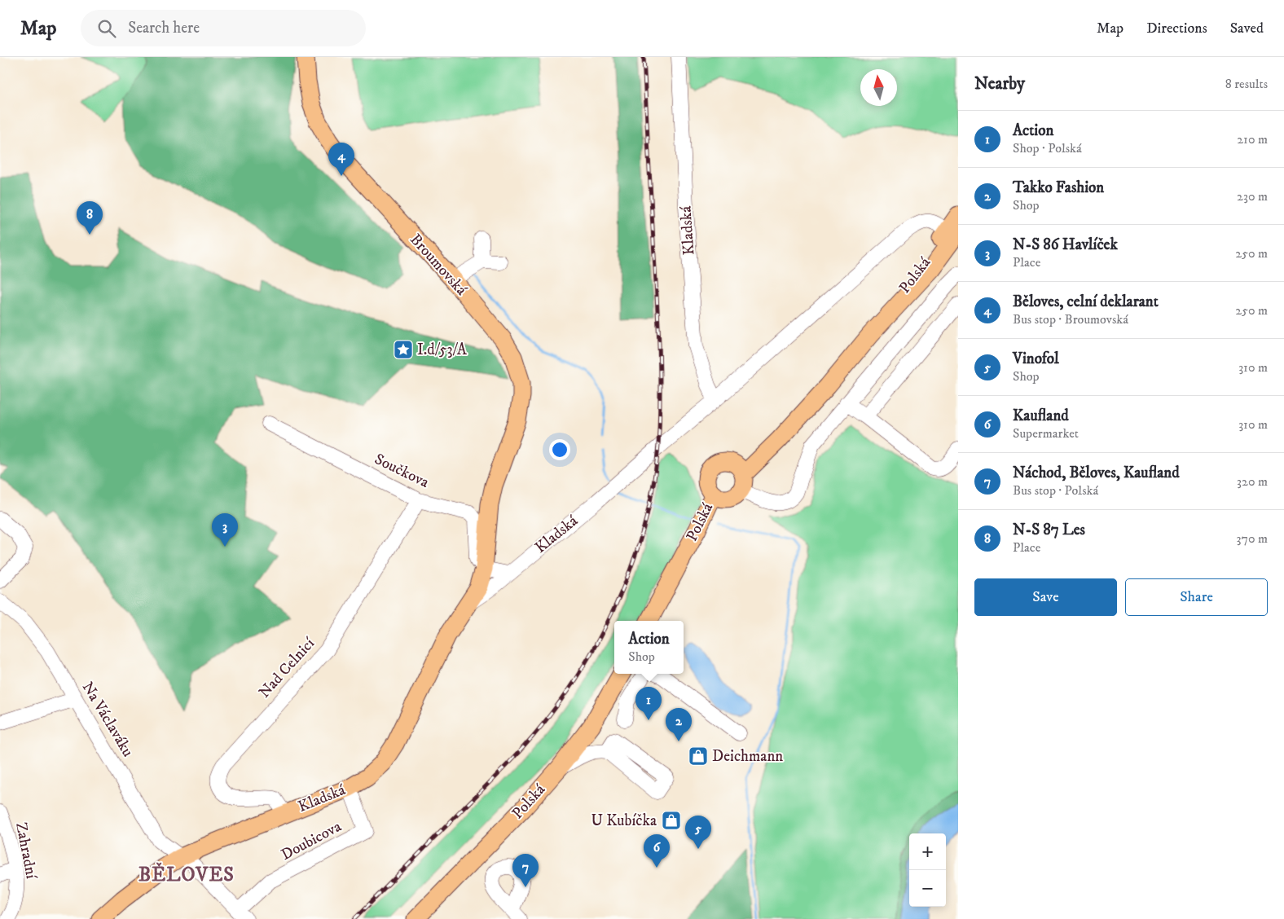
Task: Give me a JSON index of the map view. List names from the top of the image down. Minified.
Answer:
{"streets":{"main road":["Kladská","Broumovská","Polská"],"street":["Součkova","Nad Celnicí","Na Václaváku","Doubicova","Zahradní"]},"crossings":[["Kladská","Broumovská"],["Kladská","Polská"],["Kladská","Součkova"],["Kladská","Nad Celnicí"],["Kladská","Na Václaváku"],["Kladská","Doubicova"],["Součkova","Nad Celnicí"],["Na Václaváku","Doubicova"]],"districts":["BĚLOVES"],"places":{"place":["I.d/53/A"],"shop":["Deichmann","U Kubíčka"]},"north":"top","page":{"header":"Map","search":"Search here","nav":["Map","Directions","Saved"],"heading":["Nearby","8 results"],"list":[{"mark":"1","name":"Action","note":"Shop · Polská","value":"210 m"},{"mark":"2","name":"Takko Fashion","note":"Shop","value":"230 m"},{"mark":"3","name":"N-S 86 Havlíček","note":"Place","value":"250 m"},{"mark":"4","name":"Běloves, celní deklarant","note":"Bus stop · Broumovská","value":"250 m"},{"mark":"5","name":"Vinofol","note":"Shop","value":"310 m"},{"mark":"6","name":"Kaufland","note":"Supermarket","value":"310 m"},{"mark":"7","name":"Náchod, Běloves, Kaufland","note":"Bus stop · Polská","value":"320 m"},{"mark":"8","name":"N-S 87 Les","note":"Place","value":"370 m"}],"pins":["4","8","3","1","2","5","6","7"],"buttons":["Save","Share"],"popup":["Action","Shop"],"map_buttons":["+","−"]}}
